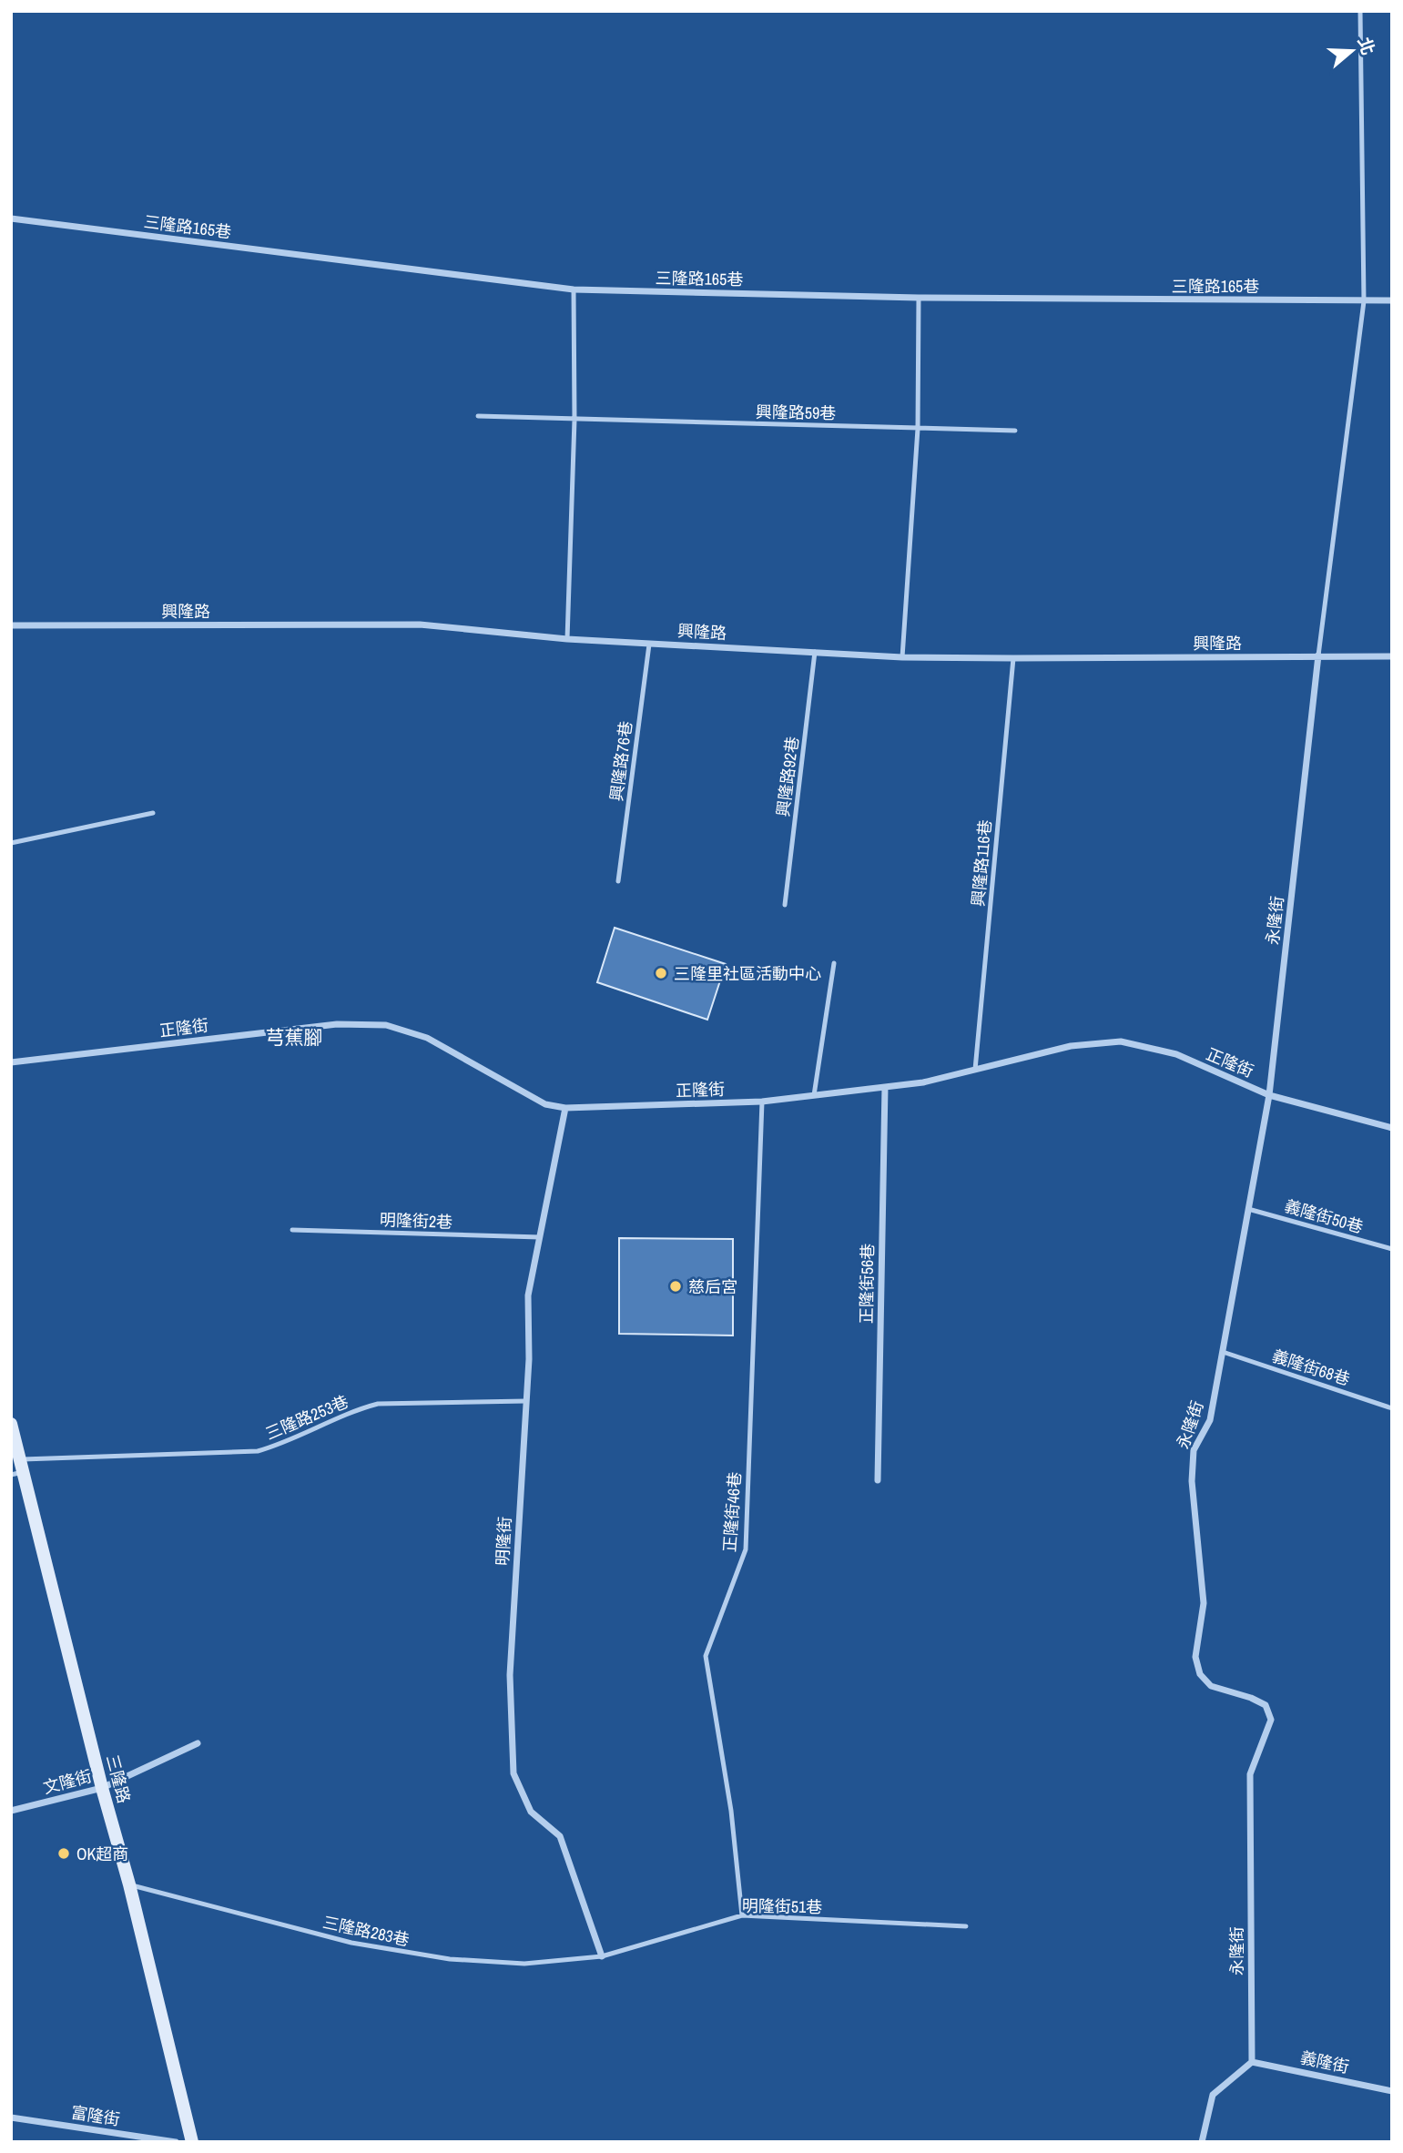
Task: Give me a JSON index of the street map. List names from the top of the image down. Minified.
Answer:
{"streets":{"street":["三隆路165巷","興隆路","永隆街","正隆街","正隆街56巷","明隆街","三隆路","文隆街","義隆街","富隆街"],"lane":["興隆路59巷","興隆路76巷","興隆路92巷","興隆路116巷","義隆街50巷","明隆街2巷","義隆街68巷","三隆路253巷","正隆街46巷","明隆街51巷","三隆路283巷"]},"crossings":[["興隆路","興隆路76巷"],["興隆路","興隆路92巷"],["興隆路","興隆路116巷"],["興隆路","永隆街"],["興隆路116巷","正隆街"],["永隆街","正隆街"],["永隆街","義隆街50巷"],["永隆街","義隆街68巷"],["永隆街","義隆街"],["正隆街","正隆街56巷"],["正隆街","正隆街46巷"],["正隆街","明隆街"],["明隆街2巷","明隆街"],["三隆路253巷","明隆街"],["三隆路253巷","三隆路"],["正隆街46巷","明隆街51巷"],["明隆街","明隆街51巷"],["明隆街","三隆路283巷"],["三隆路","文隆街"],["三隆路","三隆路283巷"],["明隆街51巷","三隆路283巷"]],"districts":["芎蕉腳"],"places":["三隆里社區活動中心","慈后宮","OK超商"],"north":"right"}
